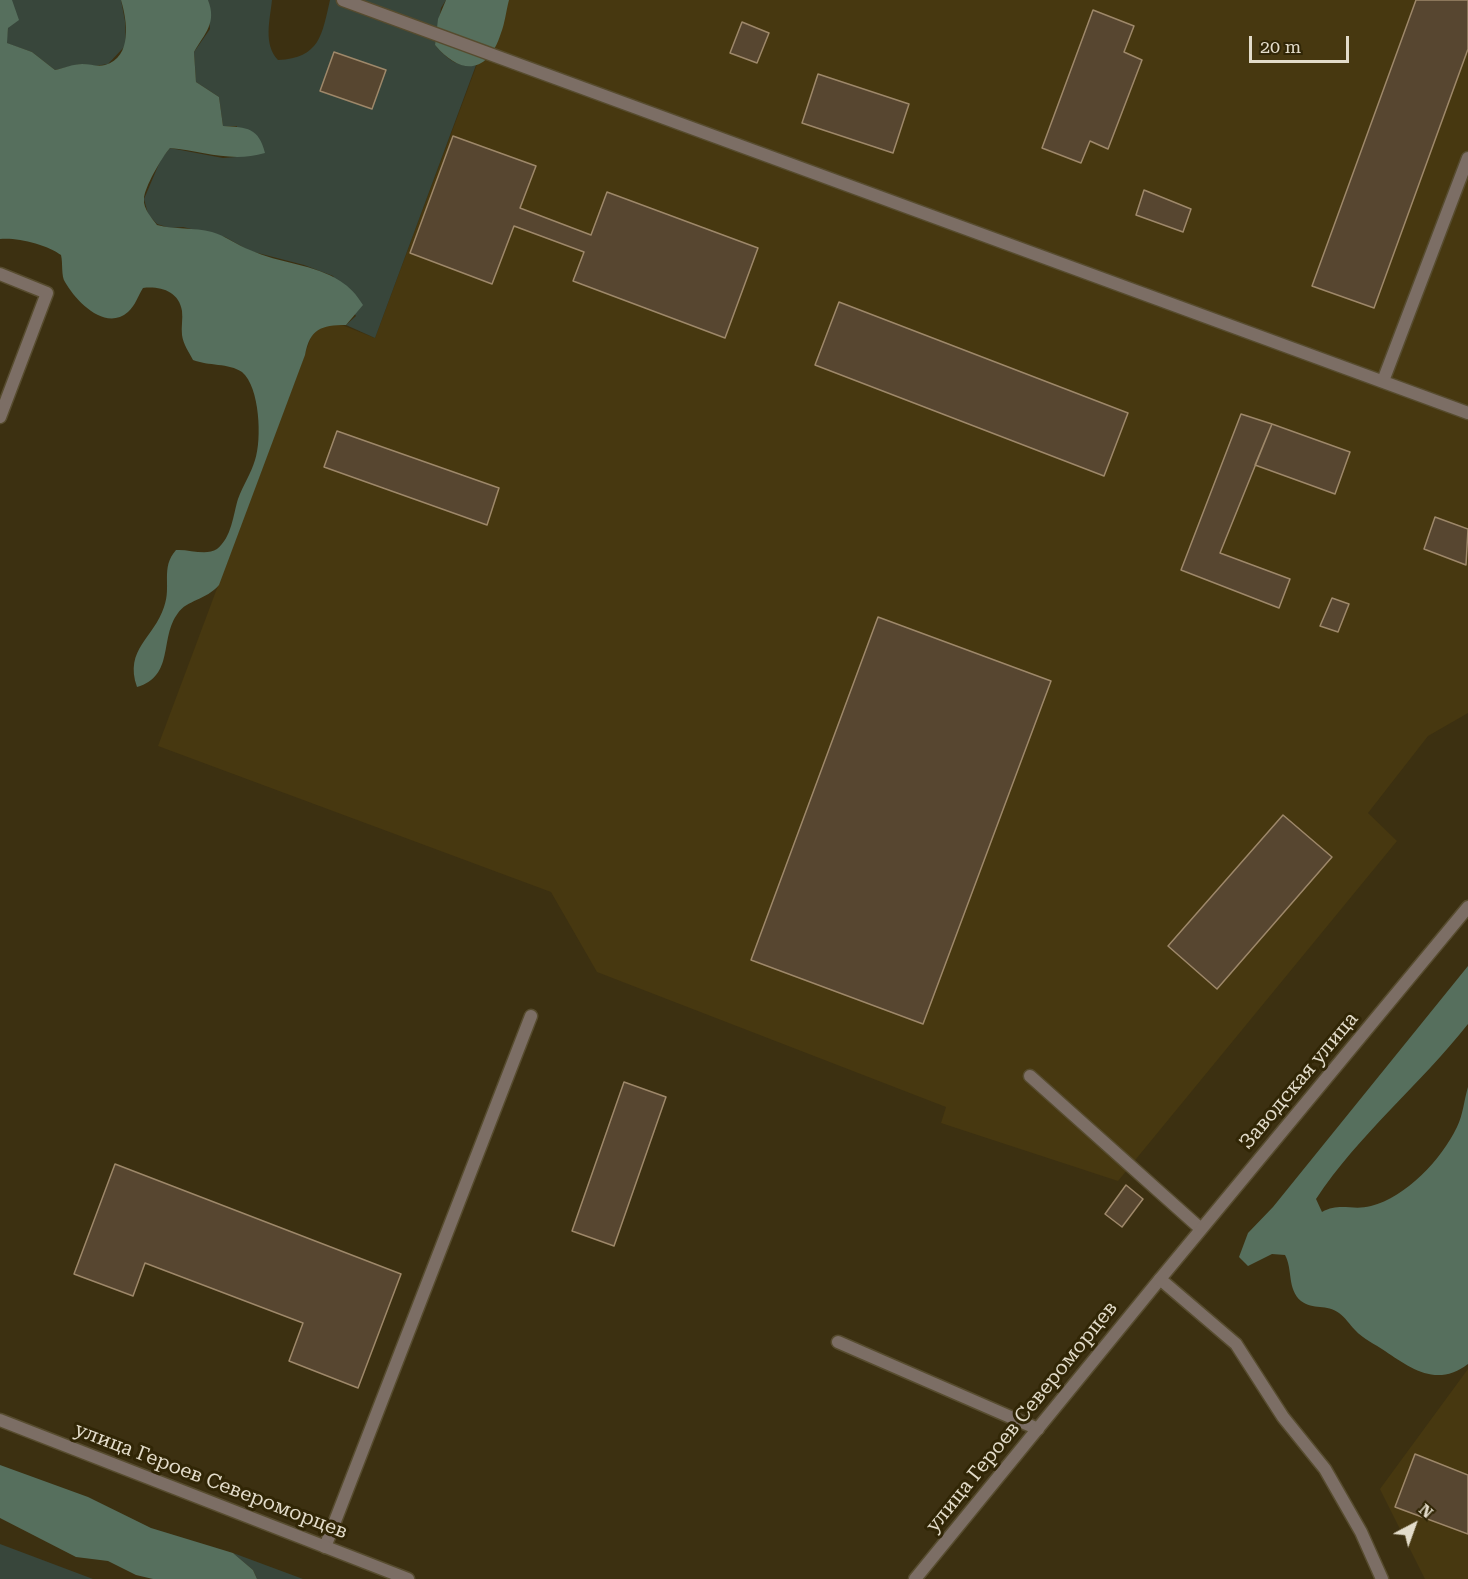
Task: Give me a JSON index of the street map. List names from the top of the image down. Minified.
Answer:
{"streets":{"street":["Заводская улица","улица Героев Североморцев"]},"crossings":[["Заводская улица","улица Героев Североморцев"]],"scale_bar":"20 m","north":"top right"}
